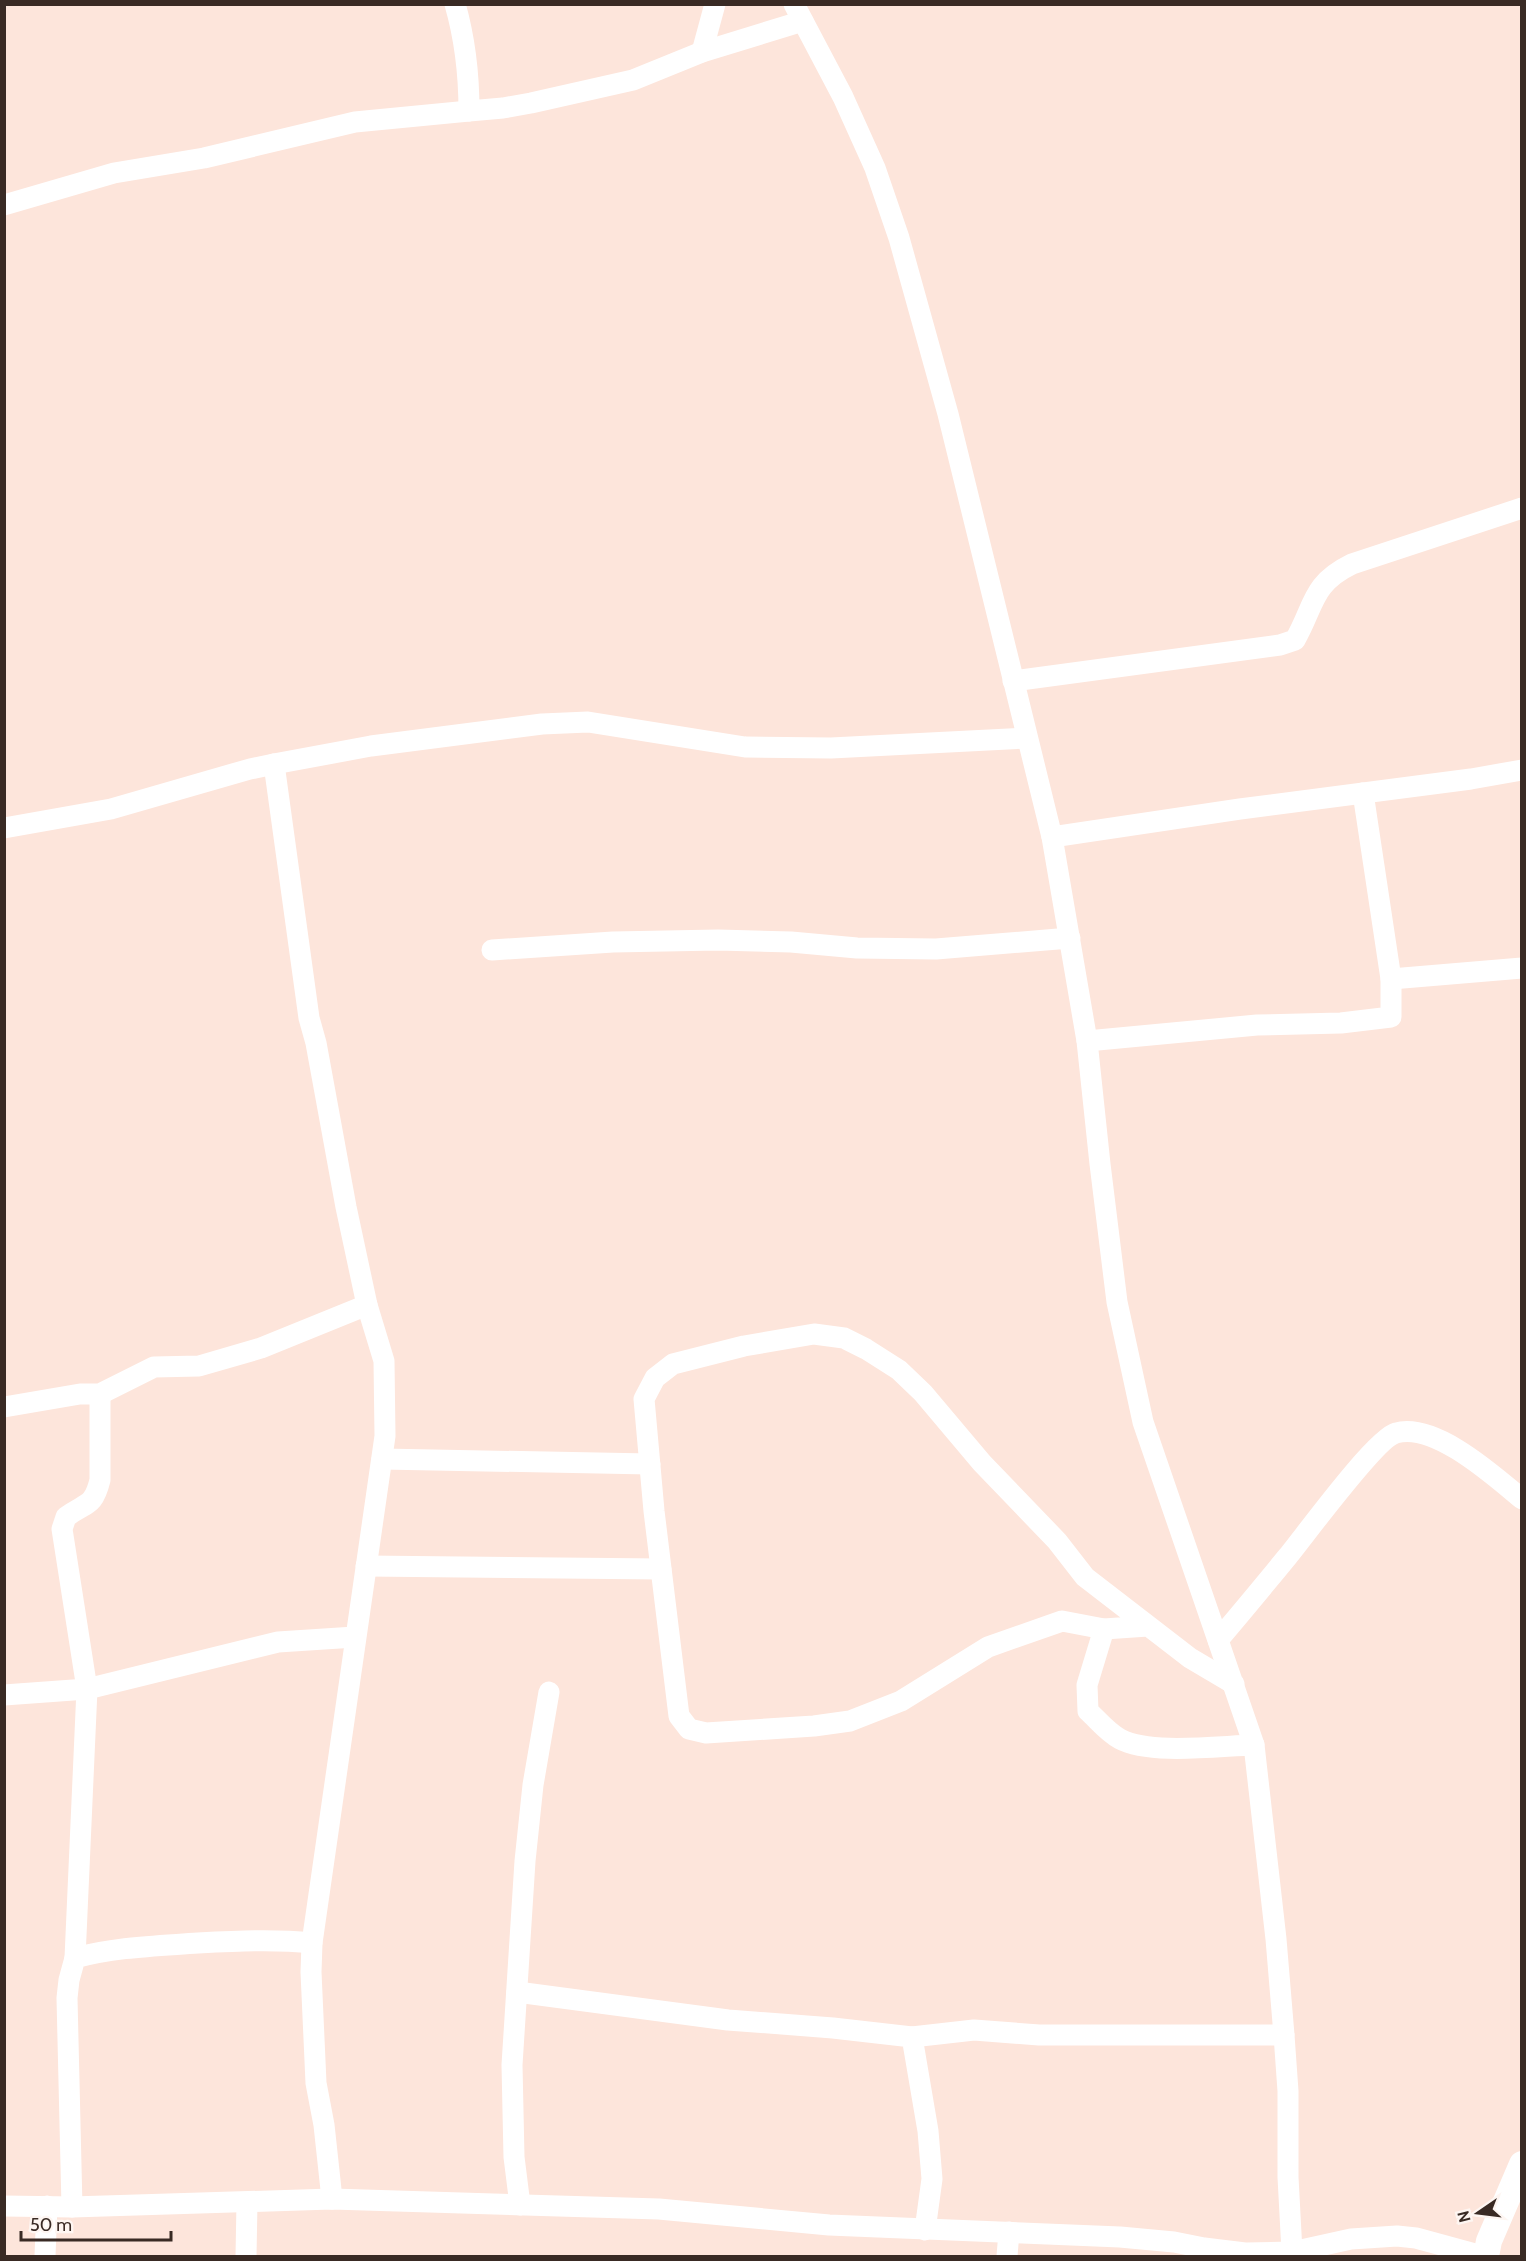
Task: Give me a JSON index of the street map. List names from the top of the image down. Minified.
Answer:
{"scale_bar":"50 m","north":"left"}
